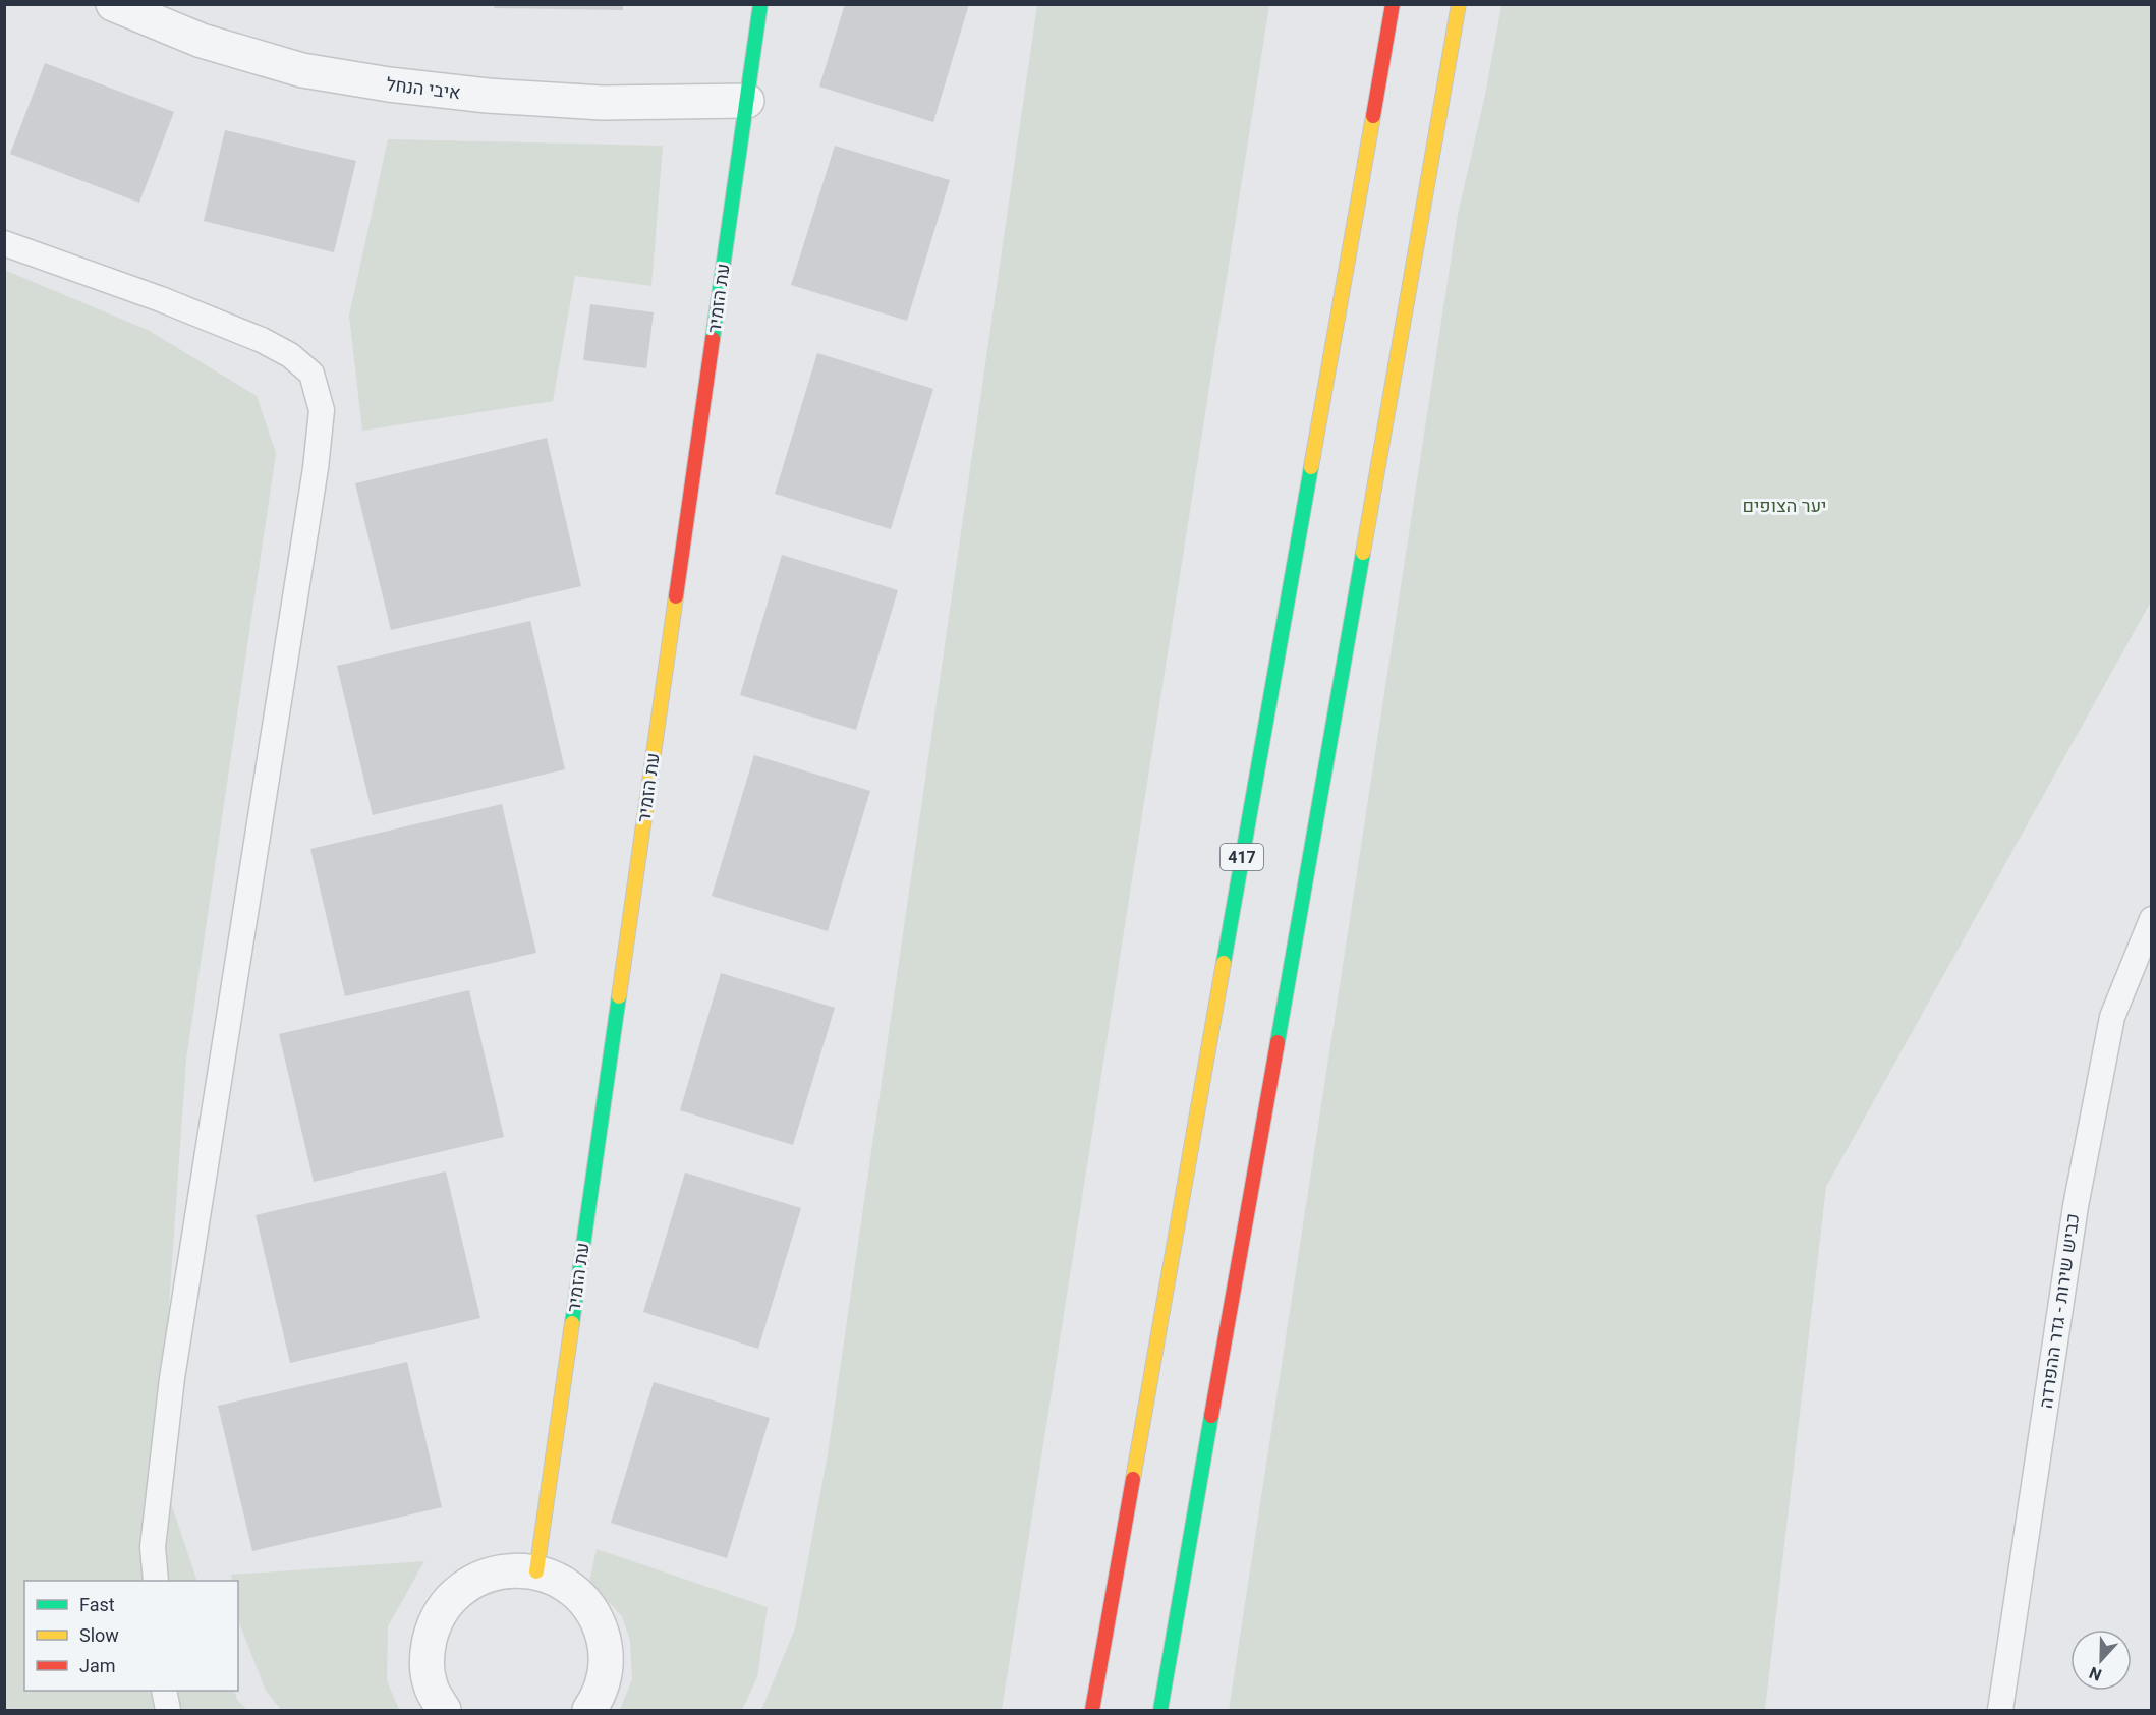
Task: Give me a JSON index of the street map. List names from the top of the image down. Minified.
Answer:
{"streets":{"main road":["עת הזמיר","417"],"street":["איבי הנחל"],"lane":["כביש שירות - גדר ההפרדה"]},"crossings":[["איבי הנחל","עת הזמיר"]],"parks":["יער הצופים"],"legend":["Fast","Slow","Jam"],"north":"bottom"}
